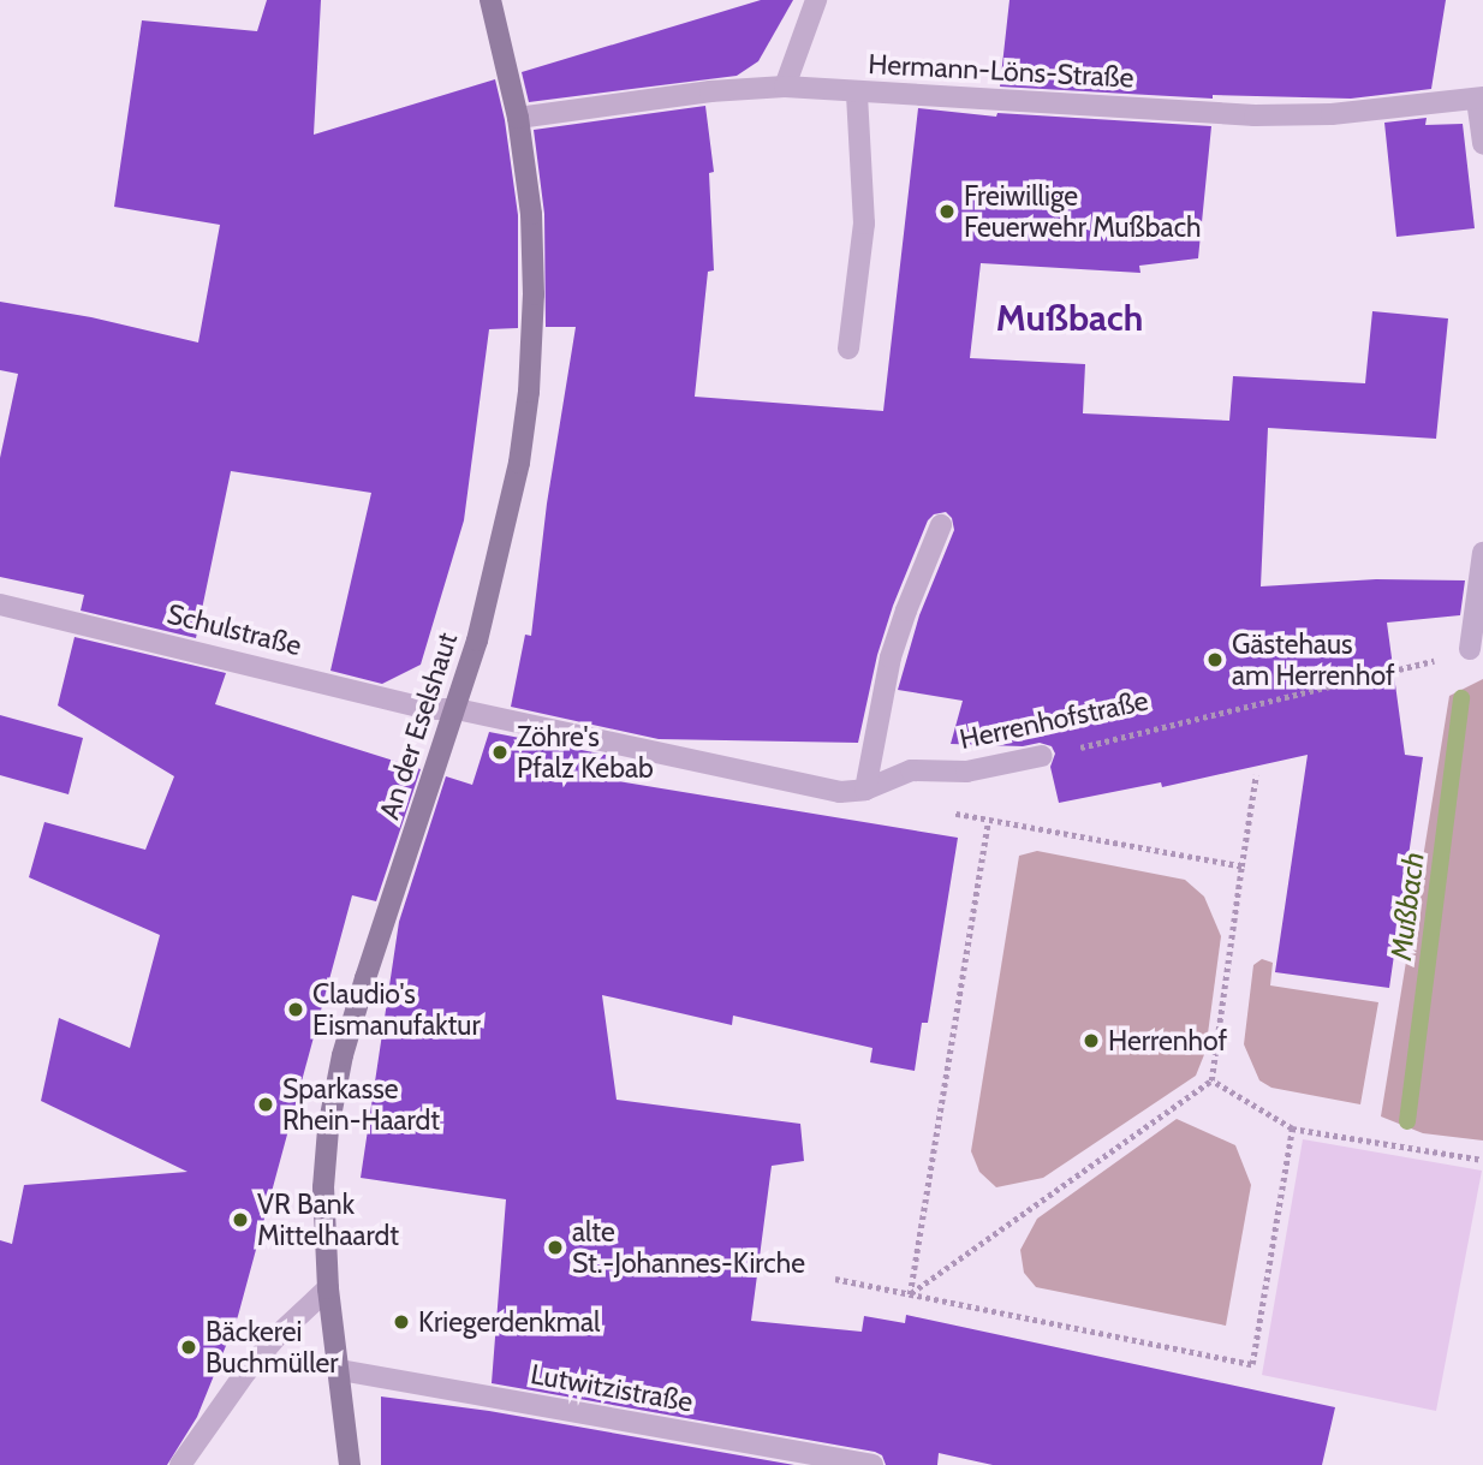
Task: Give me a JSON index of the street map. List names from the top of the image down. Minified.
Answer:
{"streets":{"main road":["An der Eselshaut"],"street":["Hermann-Löns-Straße","Schulstraße","Herrenhofstraße","Lutwitzistraße"]},"crossings":[["Hermann-Löns-Straße","An der Eselshaut"],["Schulstraße","Herrenhofstraße"],["Schulstraße","An der Eselshaut"],["Herrenhofstraße","An der Eselshaut"],["An der Eselshaut","Lutwitzistraße"]],"districts":["Mußbach"],"water":["Mußbach"],"places":["Freiwillige Feuerwehr Mußbach","Gästehaus am Herrenhof","Zöhre's Pfalz Kebab","Claudio's Eismanufaktur","Herrenhof","Sparkasse Rhein-Haardt","VR Bank Mittelhaardt","alte St.-Johannes-Kirche","Kriegerdenkmal","Bäckerei Buchmüller"]}
